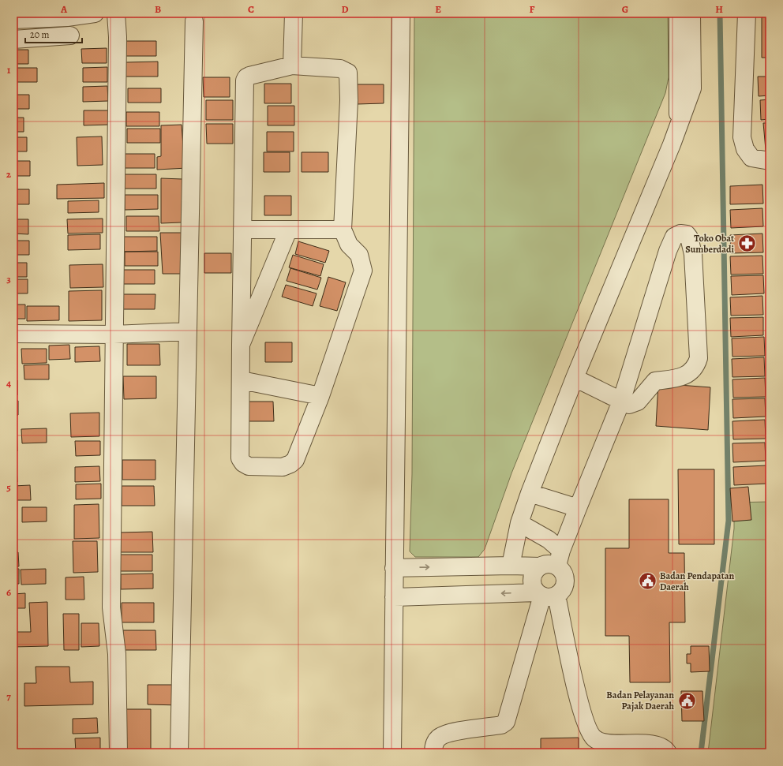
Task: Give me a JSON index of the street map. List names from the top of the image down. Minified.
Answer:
{"places":{"pharmacy":["Toko Obat Sumberdadi"],"public building":["Badan Pendapatan Daerah","Badan Pelayanan Pajak Daerah"]},"scale_bar":"20 m","grid":{"columns":["A","B","C","D","E","F","G","H"],"rows":["1","2","3","4","5","6","7"]}}
